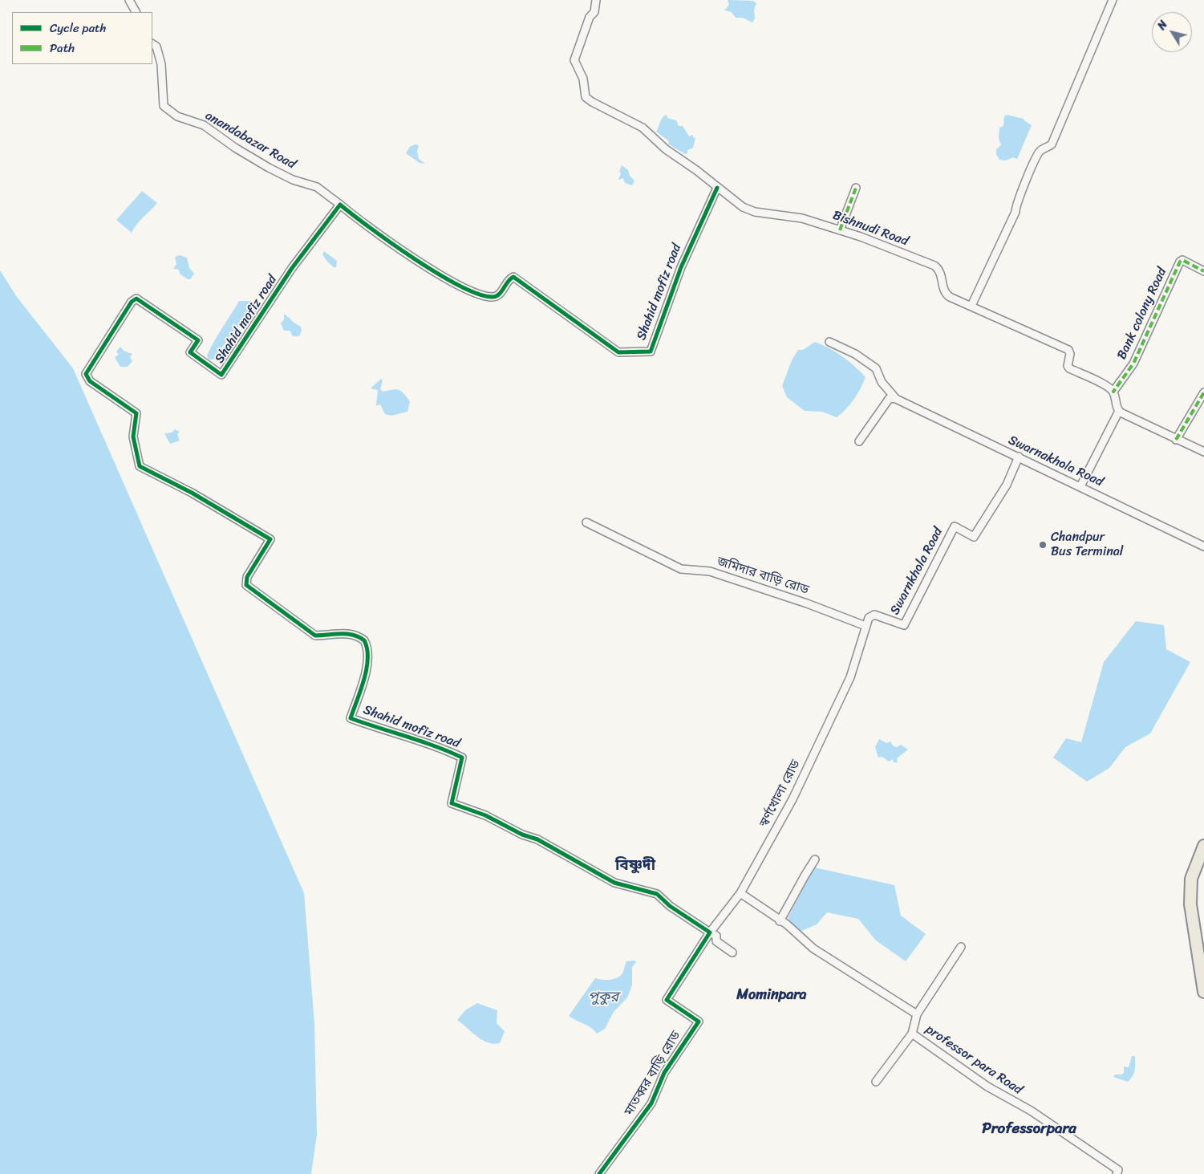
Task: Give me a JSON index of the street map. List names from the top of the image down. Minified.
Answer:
{"streets":{"street":["anandabazar Road","Bishnudi Road","Shahid mofiz road","Bank colony Road","Swarnakhola Road","Swarnkhola Road","জমিদার বাড়ি রোড","স্বর্ণখোলা রোড","professor para Road","মাতব্বর বাড়ি রোড"]},"crossings":[["anandabazar Road","Shahid mofiz road"],["Bishnudi Road","Shahid mofiz road"],["Bishnudi Road","Bank colony Road"],["Shahid mofiz road","স্বর্ণখোলা রোড"],["Shahid mofiz road","মাতব্বর বাড়ি রোড"],["Swarnakhola Road","Swarnkhola Road"],["Swarnkhola Road","জমিদার বাড়ি রোড"],["Swarnkhola Road","স্বর্ণখোলা রোড"],["জমিদার বাড়ি রোড","স্বর্ণখোলা রোড"],["স্বর্ণখোলা রোড","professor para Road"],["স্বর্ণখোলা রোড","মাতব্বর বাড়ি রোড"]],"districts":["বিষ্ণুদী","Mominpara","Professorpara"],"water":["পুকুর"],"places":["Chandpur Bus Terminal"],"legend":["Cycle path","Path"],"north":"top left"}
